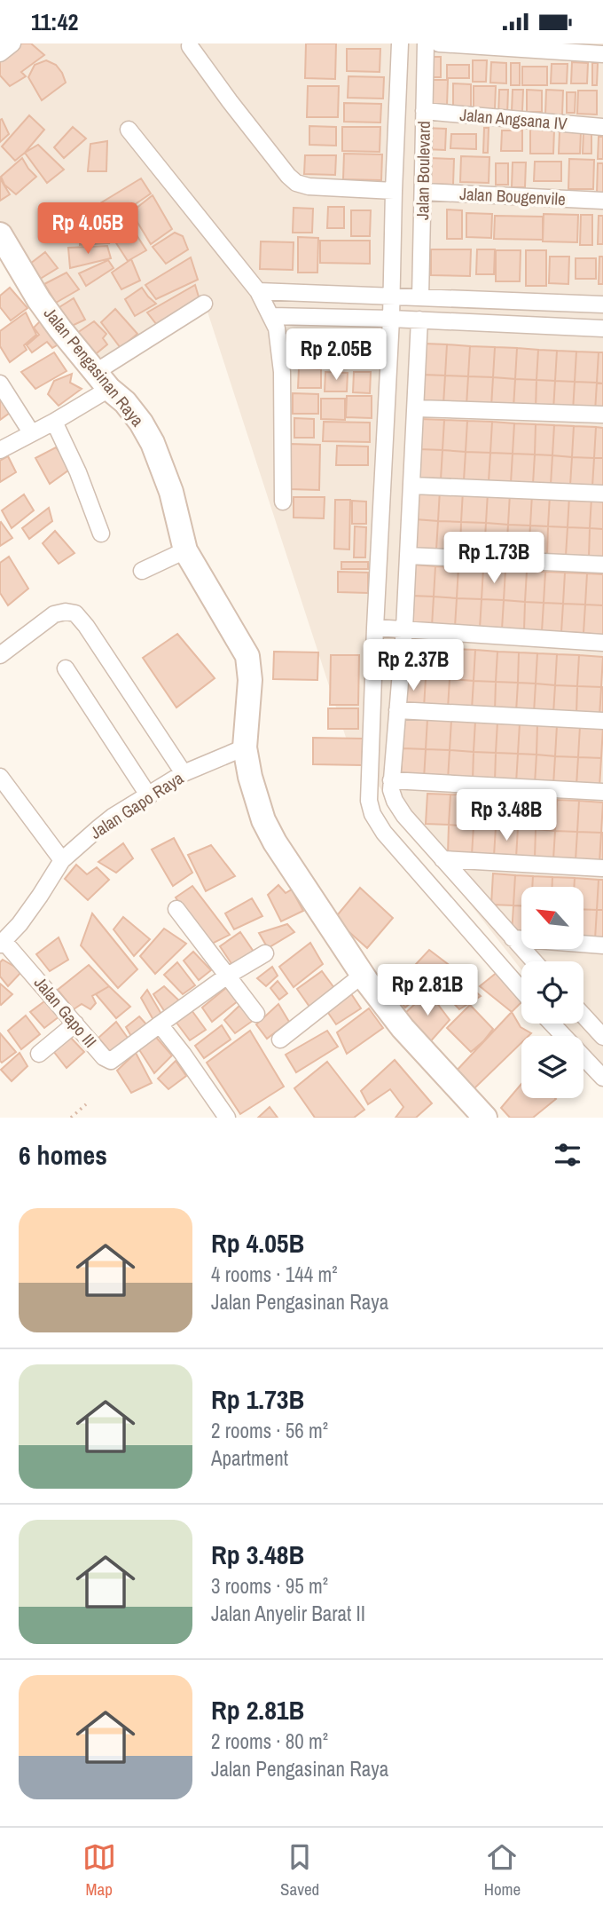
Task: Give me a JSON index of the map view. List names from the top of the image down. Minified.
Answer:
{"streets":{"street":["Jalan Angsana IV","Jalan Boulevard","Jalan Bougenvile","Jalan Pengasinan Raya","Jalan Gapo Raya","Jalan Gapo III"]},"crossings":[["Jalan Angsana IV","Jalan Boulevard"],["Jalan Boulevard","Jalan Bougenvile"],["Jalan Pengasinan Raya","Jalan Gapo Raya"],["Jalan Gapo Raya","Jalan Gapo III"]],"north":"top left","page":{"status":"11:42","price":["Rp 4.05B","Rp 2.05B","Rp 1.73B","Rp 2.37B","Rp 3.48B","Rp 2.81B"],"heading":"6 homes","list":[{"name":"Rp 4.05B","note":"4 rooms · 144 m² · Jalan Pengasinan Raya"},{"name":"Rp 1.73B","note":"2 rooms · 56 m² · Apartment"},{"name":"Rp 3.48B","note":"3 rooms · 95 m² · Jalan Anyelir Barat II"},{"name":"Rp 2.81B","note":"2 rooms · 80 m² · Jalan Pengasinan Raya"}],"tabs":["Map","Saved","Home"]}}
